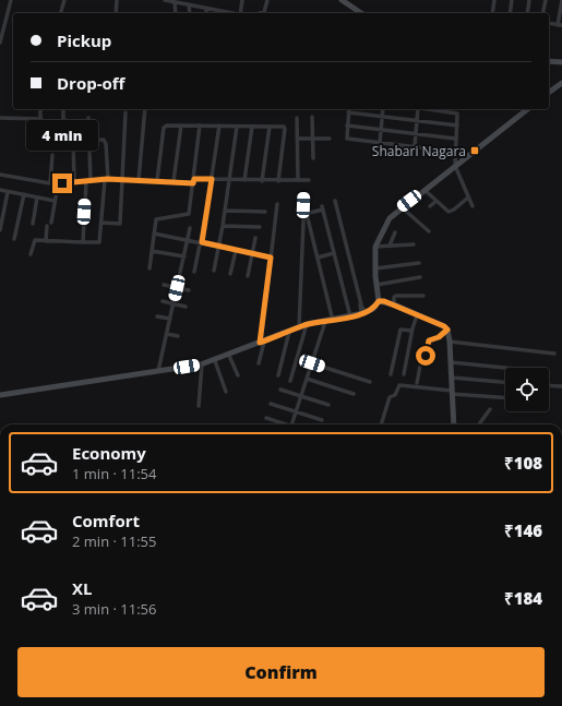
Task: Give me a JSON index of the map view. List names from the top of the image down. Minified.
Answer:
{"places":{"transit":["Shabari Nagara"]},"page":{"banner":["Pickup","Drop-off"],"bubble":"4 min","list":[{"name":"Economy","note":"1 min · 11:54","value":"₹108"},{"name":"Comfort","note":"2 min · 11:55","value":"₹146"},{"name":"XL","note":"3 min · 11:56","value":"₹184"}],"buttons":"Confirm"}}
